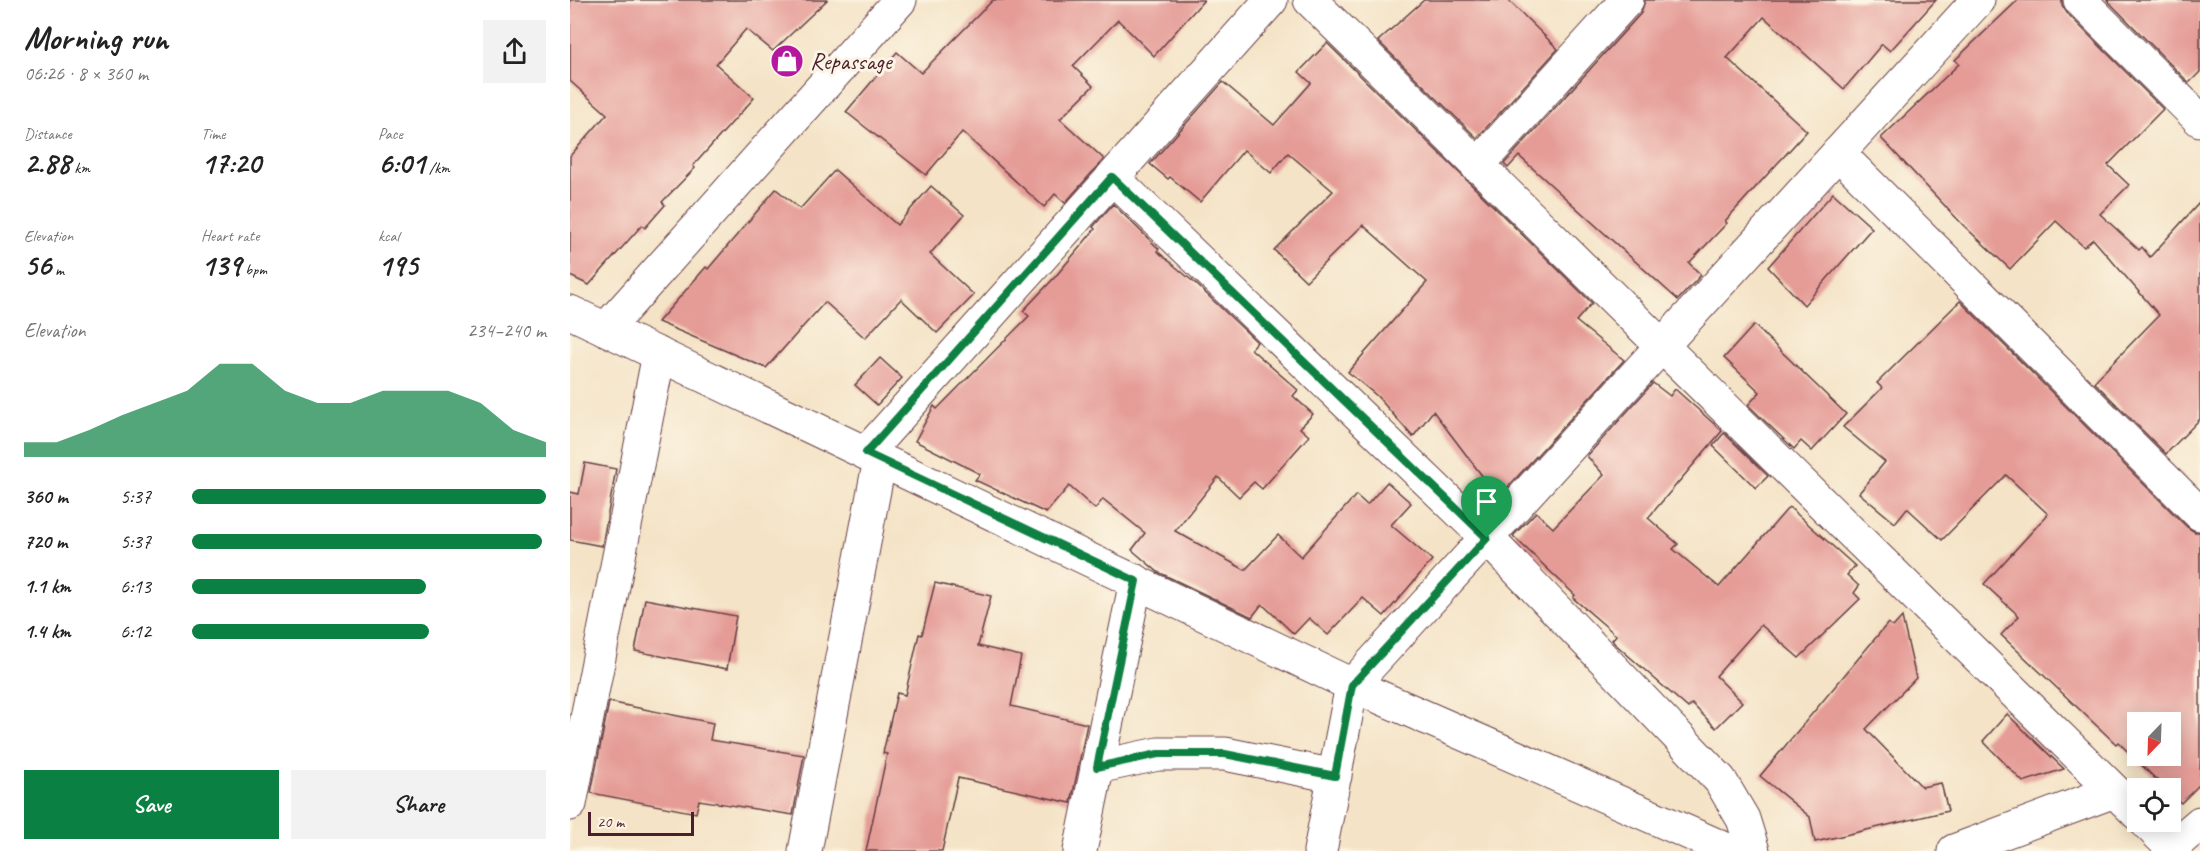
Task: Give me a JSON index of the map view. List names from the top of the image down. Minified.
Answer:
{"places":{"shop":["Repassage"]},"scale_bar":"20 m","north":"bottom left","page":{"heading":["Morning run","06:26 · 8 × 360 m"],"stats":[["Distance","2.88 km"],["Time","17:20"],["Pace","6:01 /km"],["Elevation","56 m"],["Heart rate","139 bpm"],["kcal","195"]],"chart":["Elevation","234–240 m"],"list":[{"name":"360 m","note":"5:37"},{"name":"720 m","note":"5:37"},{"name":"1.1 km","note":"6:13"},{"name":"1.4 km","note":"6:12"}],"buttons":["Save","Share"],"scale":"20 m"}}
